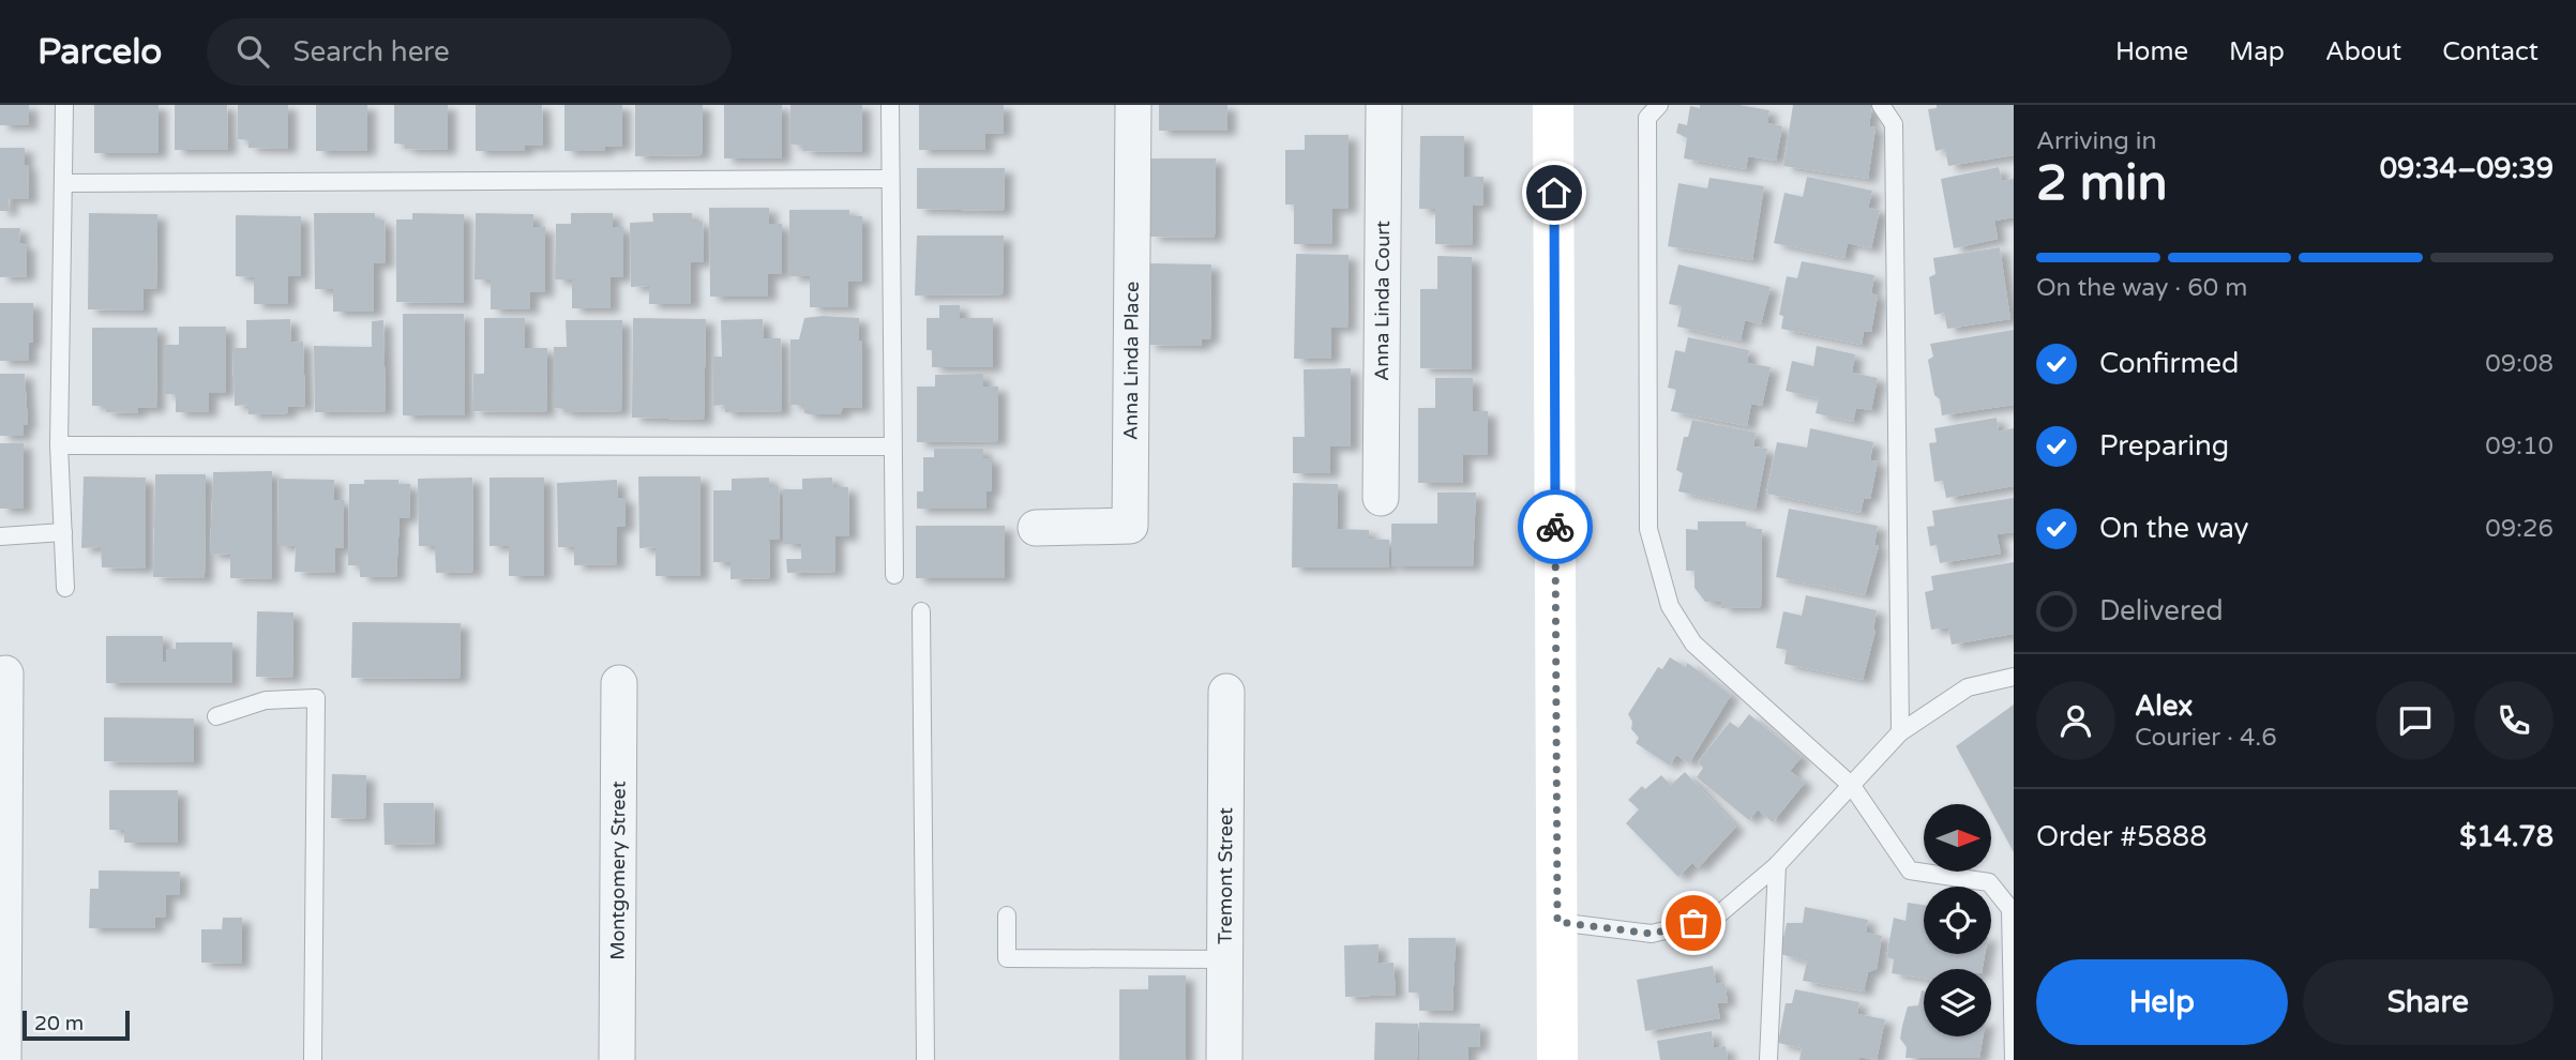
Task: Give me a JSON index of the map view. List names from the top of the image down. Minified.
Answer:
{"streets":{"street":["Anna Linda Court","Anna Linda Place","Montgomery Street","Tremont Street"]},"scale_bar":"20 m","north":"right","page":{"header":"Parcelo","search":"Search here","nav":["Home","Map","About","Contact"],"heading":["2 min","Arriving in","09:34–09:39"],"panel":["Alex","Courier · 4.6","Order #5888","$14.78"],"bar":"On the way · 60 m","list":[["Confirmed","09:08"],["Preparing","09:10"],["On the way","09:26"],"Delivered"],"buttons":["Help","Share"],"scale":"20 m"}}
